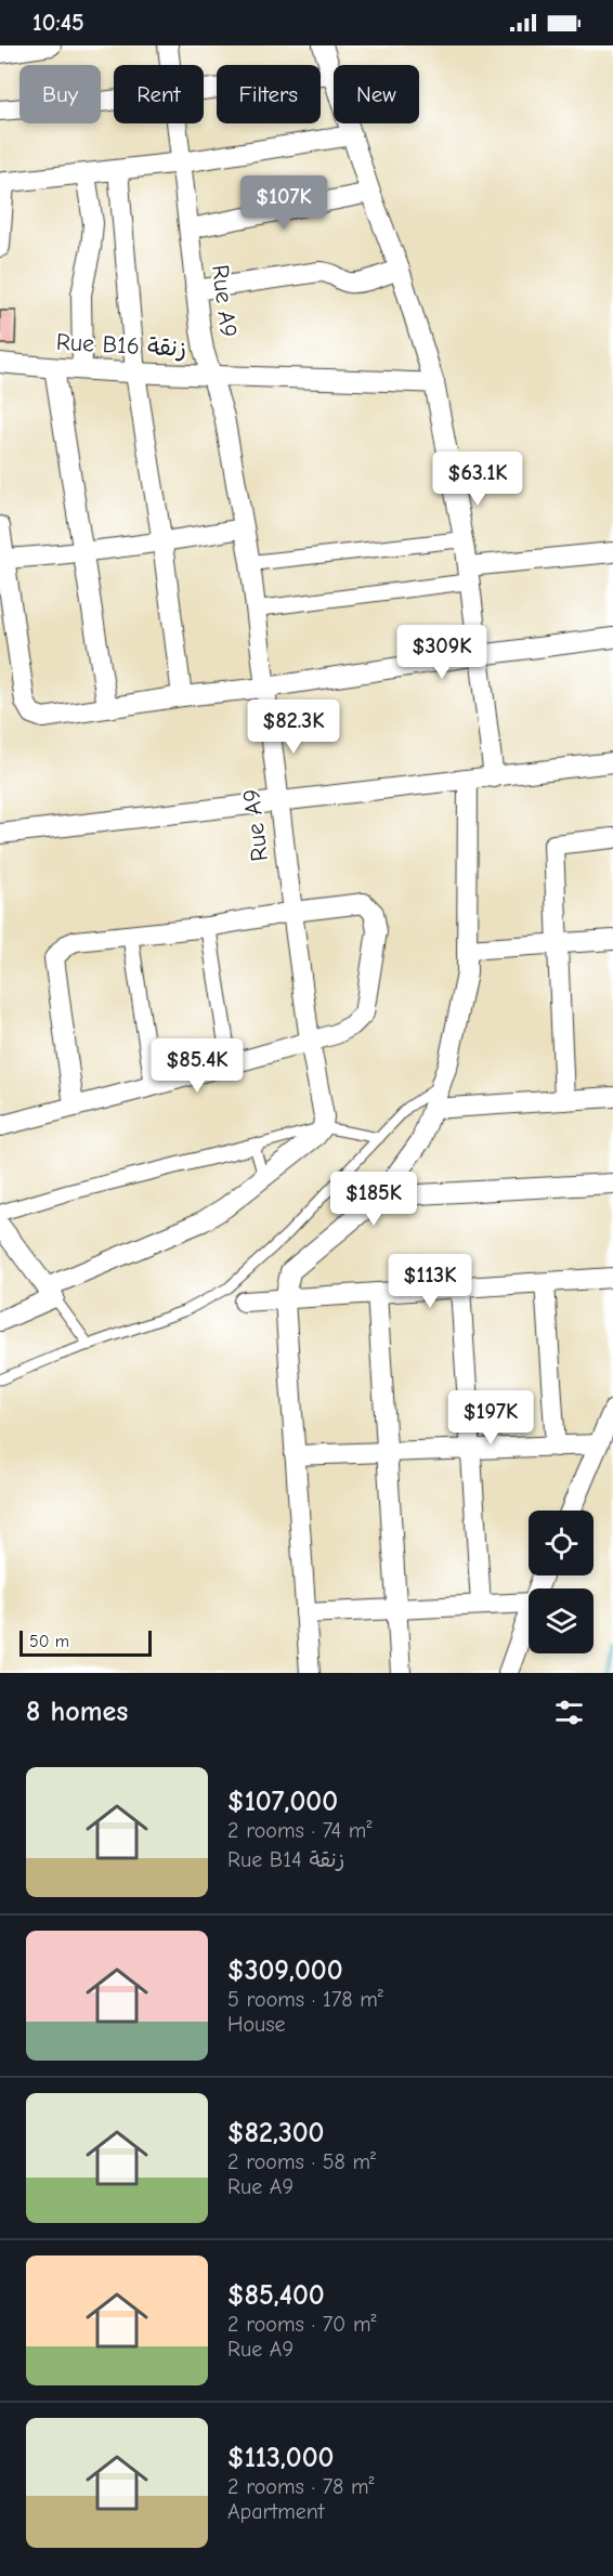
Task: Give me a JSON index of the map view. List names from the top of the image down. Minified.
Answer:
{"streets":{"street":["Rue A9","Rue B16 زنقة"]},"crossings":[["Rue A9","Rue B16 زنقة"]],"scale_bar":"50 m","page":{"status":"10:45","chip":["Buy","Rent","Filters","New"],"price":["$107K","$63.1K","$309K","$82.3K","$85.4K","$185K","$113K","$197K"],"scale":"50 m","heading":"8 homes","list":[{"name":"$107,000","note":"2 rooms · 74 m² · Rue B14 زنقة"},{"name":"$309,000","note":"5 rooms · 178 m² · House"},{"name":"$82,300","note":"2 rooms · 58 m² · Rue A9"},{"name":"$85,400","note":"2 rooms · 70 m² · Rue A9"},{"name":"$113,000","note":"2 rooms · 78 m² · Apartment"}]}}
